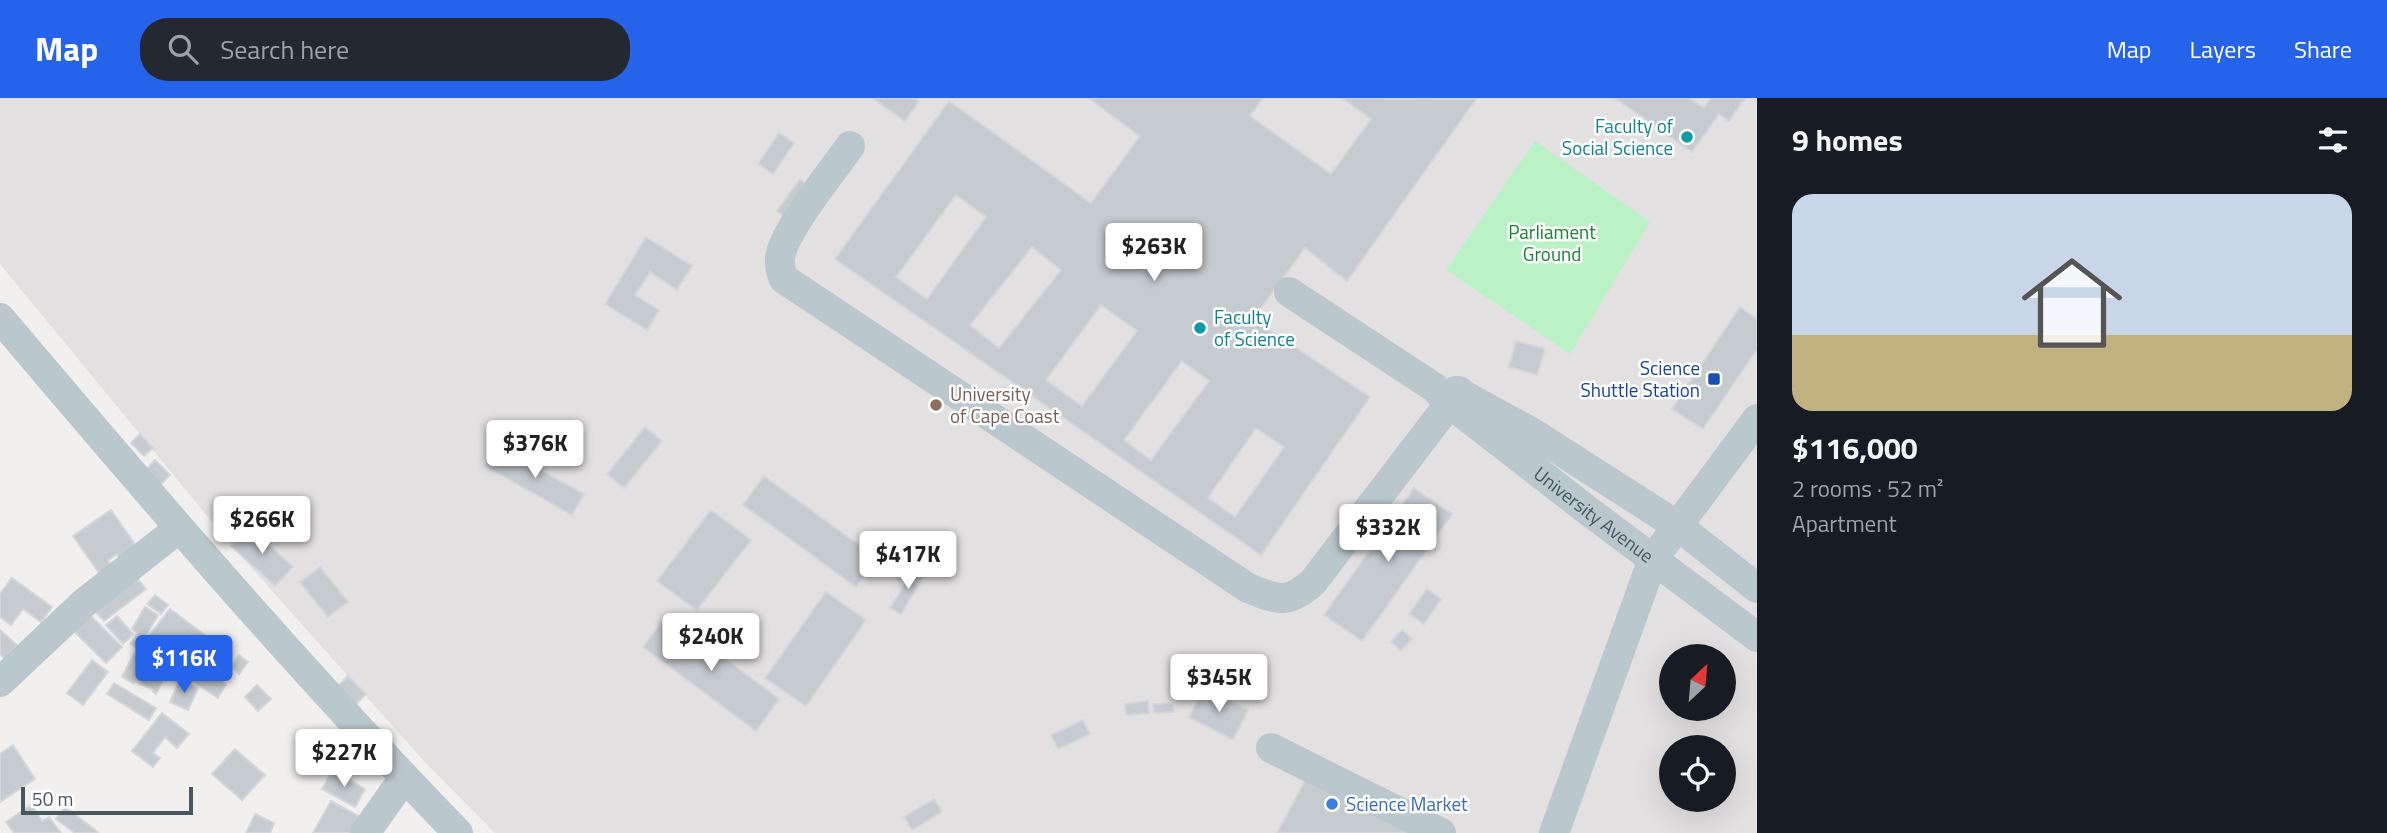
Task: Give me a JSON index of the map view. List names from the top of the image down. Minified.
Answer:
{"streets":{"street":["University Avenue"]},"parks":["Parliament Ground"],"places":{"other":["Faculty of Social Science","Faculty of Science","University of Cape Coast","Science Market"],"transit":["Science Shuttle Station"]},"scale_bar":"50 m","north":"top right","page":{"header":"Map","search":"Search here","nav":["Map","Layers","Share"],"heading":"9 homes","list":[{"name":"$116,000","note":"2 rooms · 52 m² · Apartment"}],"price":["$263K","$376K","$266K","$332K","$417K","$240K","$116K","$345K","$227K"],"scale":"50 m"}}
